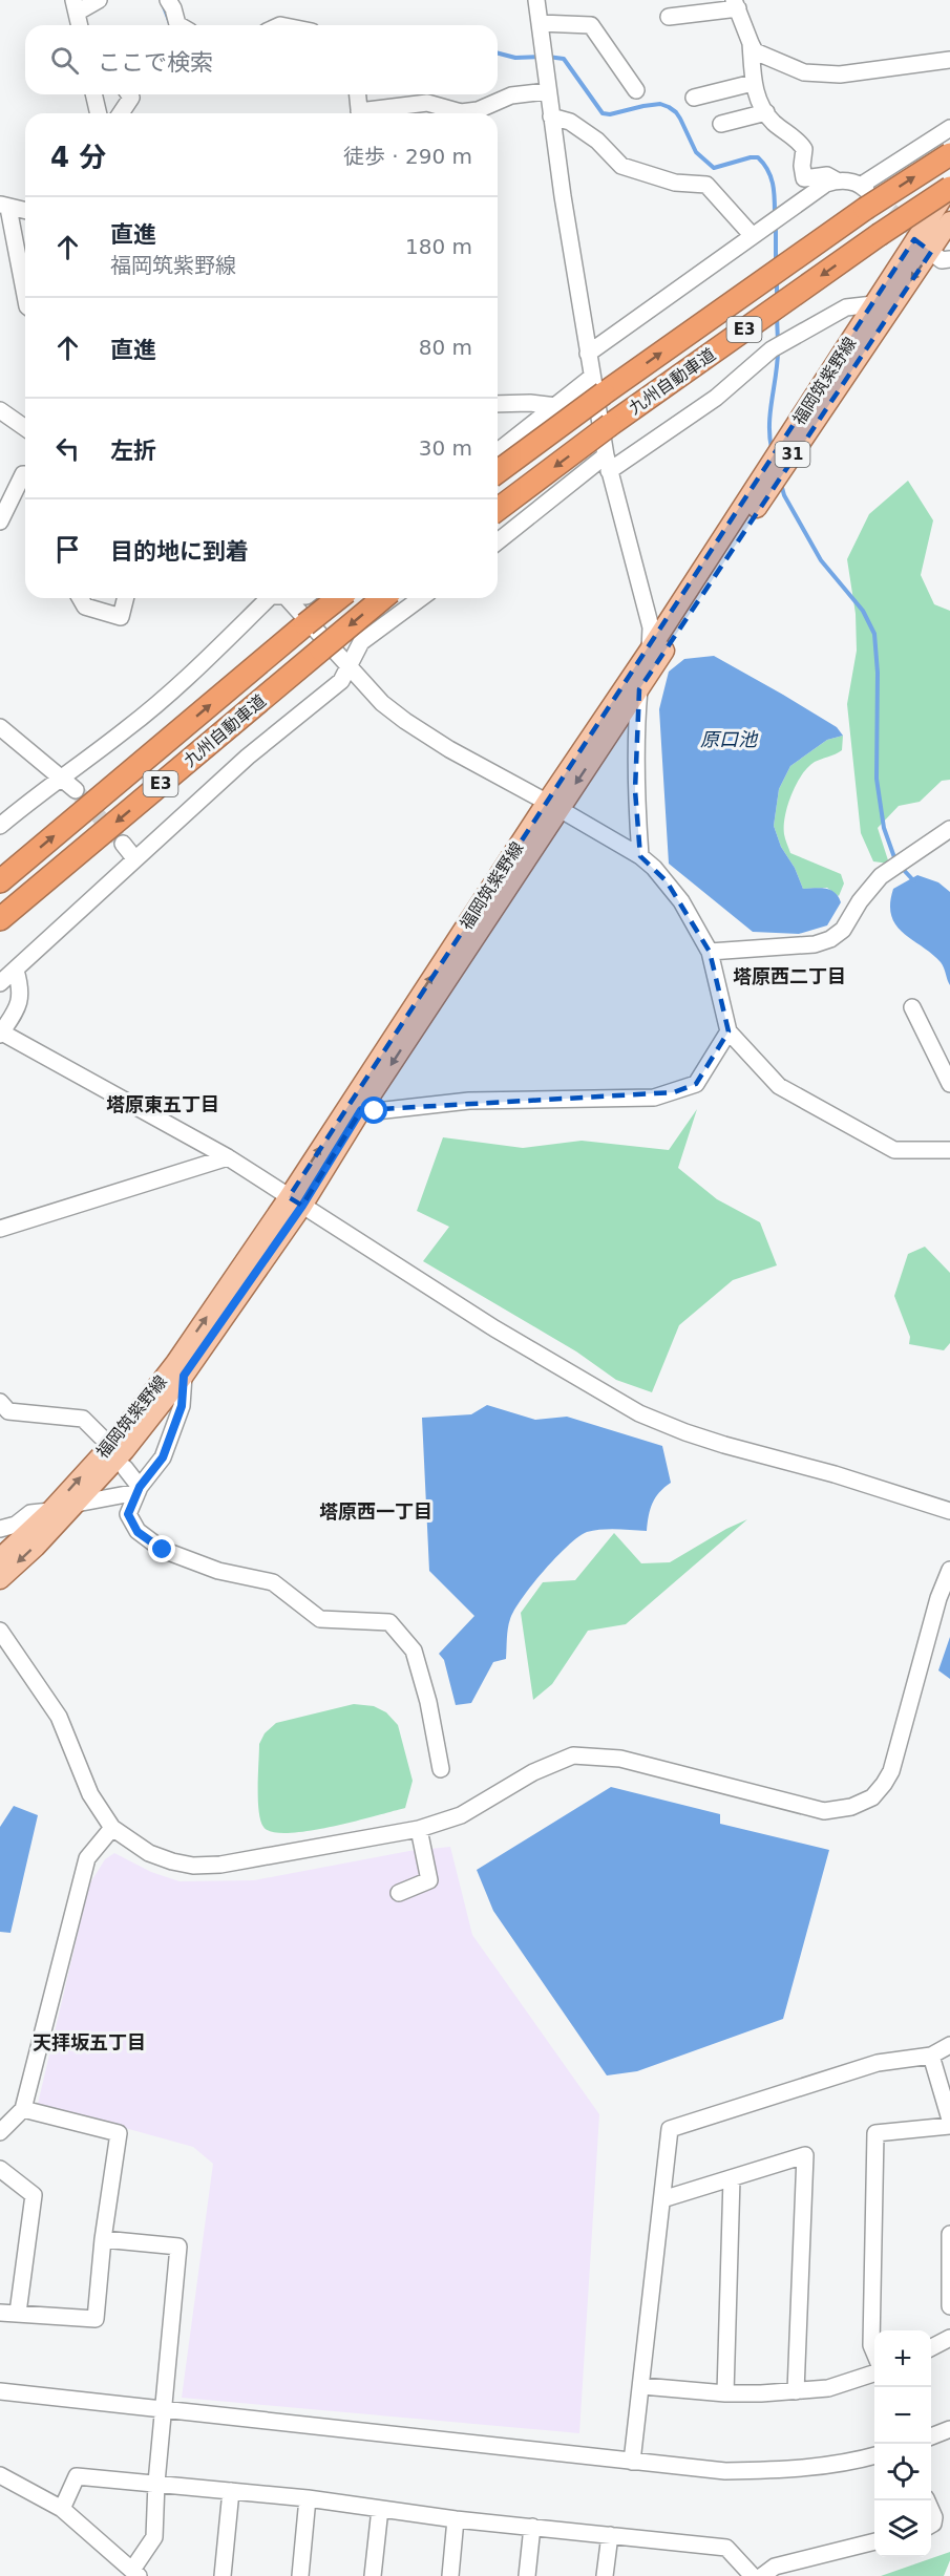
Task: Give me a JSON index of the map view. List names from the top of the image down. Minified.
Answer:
{"streets":{"highway":["E3","九州自動車道"],"main road":["福岡筑紫野線","31"]},"crossings":[["九州自動車道","福岡筑紫野線"]],"districts":["塔原西二丁目","塔原東五丁目","塔原西一丁目","天拝坂五丁目"],"water":["原口池"],"page":{"search":"ここで検索","heading":["4 分","徒歩 · 290 m"],"list":[["直進","福岡筑紫野線","180 m"],["直進","80 m"],["左折","30 m"],"目的地に到着"],"map_buttons":["+","−"]}}
